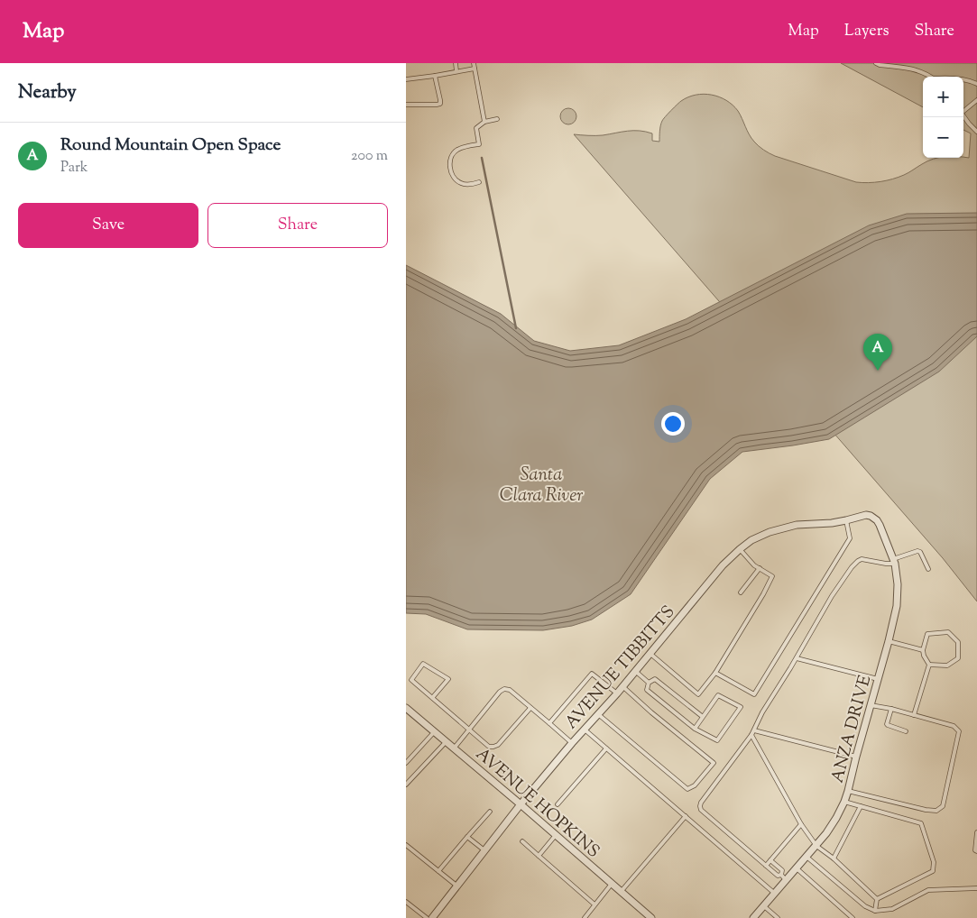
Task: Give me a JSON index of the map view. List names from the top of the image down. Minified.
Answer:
{"streets":{"street":["AVENUE TIBBITTS","ANZA DRIVE","AVENUE HOPKINS"]},"crossings":[["AVENUE TIBBITTS","ANZA DRIVE"],["AVENUE TIBBITTS","AVENUE HOPKINS"]],"water":["Santa Clara River"],"page":{"header":"Map","nav":["Map","Layers","Share"],"heading":"Nearby","map_buttons":["+","−"],"list":[{"mark":"A","name":"Round Mountain Open Space","note":"Park","value":"200 m"}],"buttons":["Save","Share"],"pins":"A"}}
